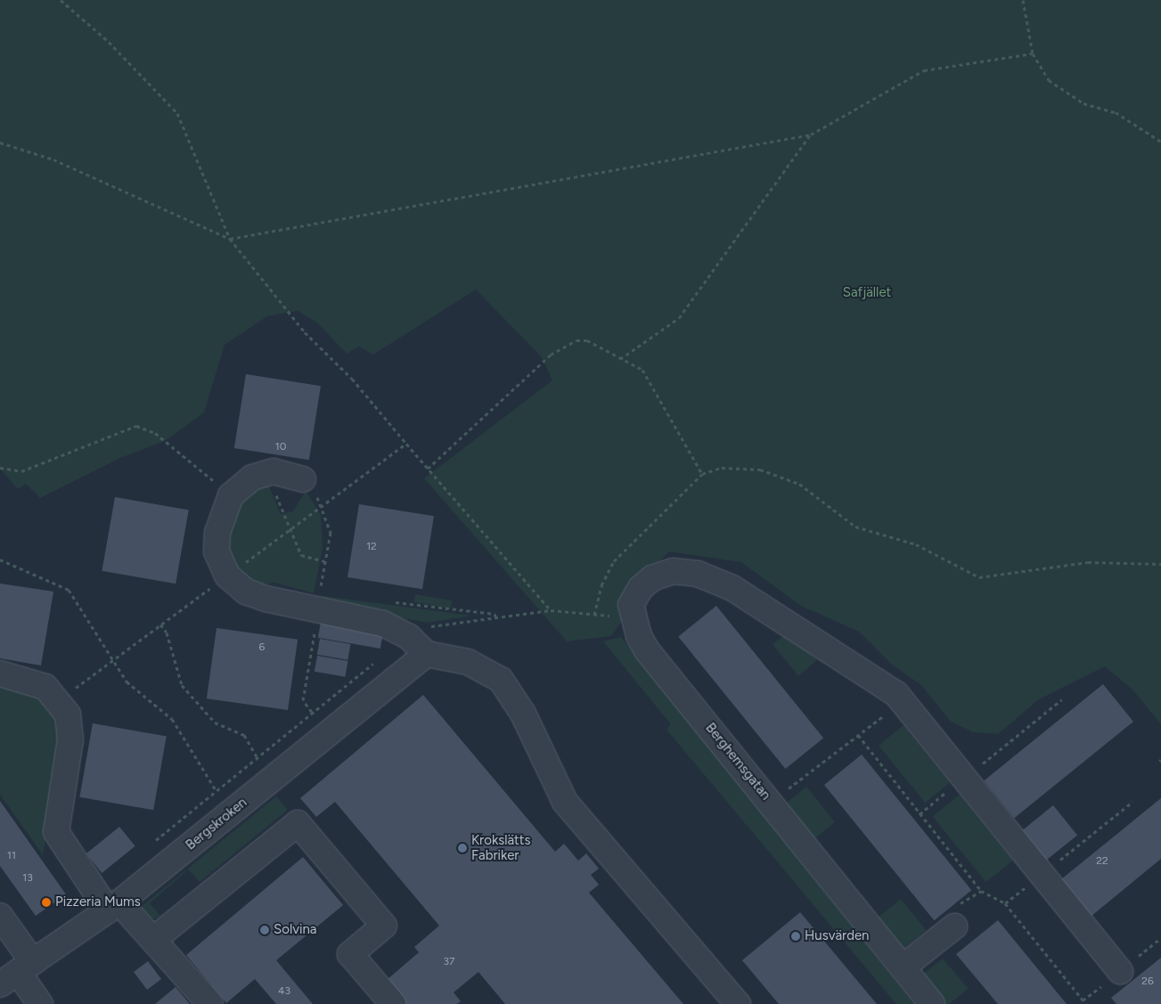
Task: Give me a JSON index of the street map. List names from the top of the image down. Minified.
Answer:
{"streets":{"street":["Berghemsgatan","Bergskroken"]},"parks":["Safjället"],"places":["Krokslätts Fabriker","Pizzeria Mums","Solvina","Husvärden"],"house_numbers":["10","12","6","11","22","13","37","26","43"]}
